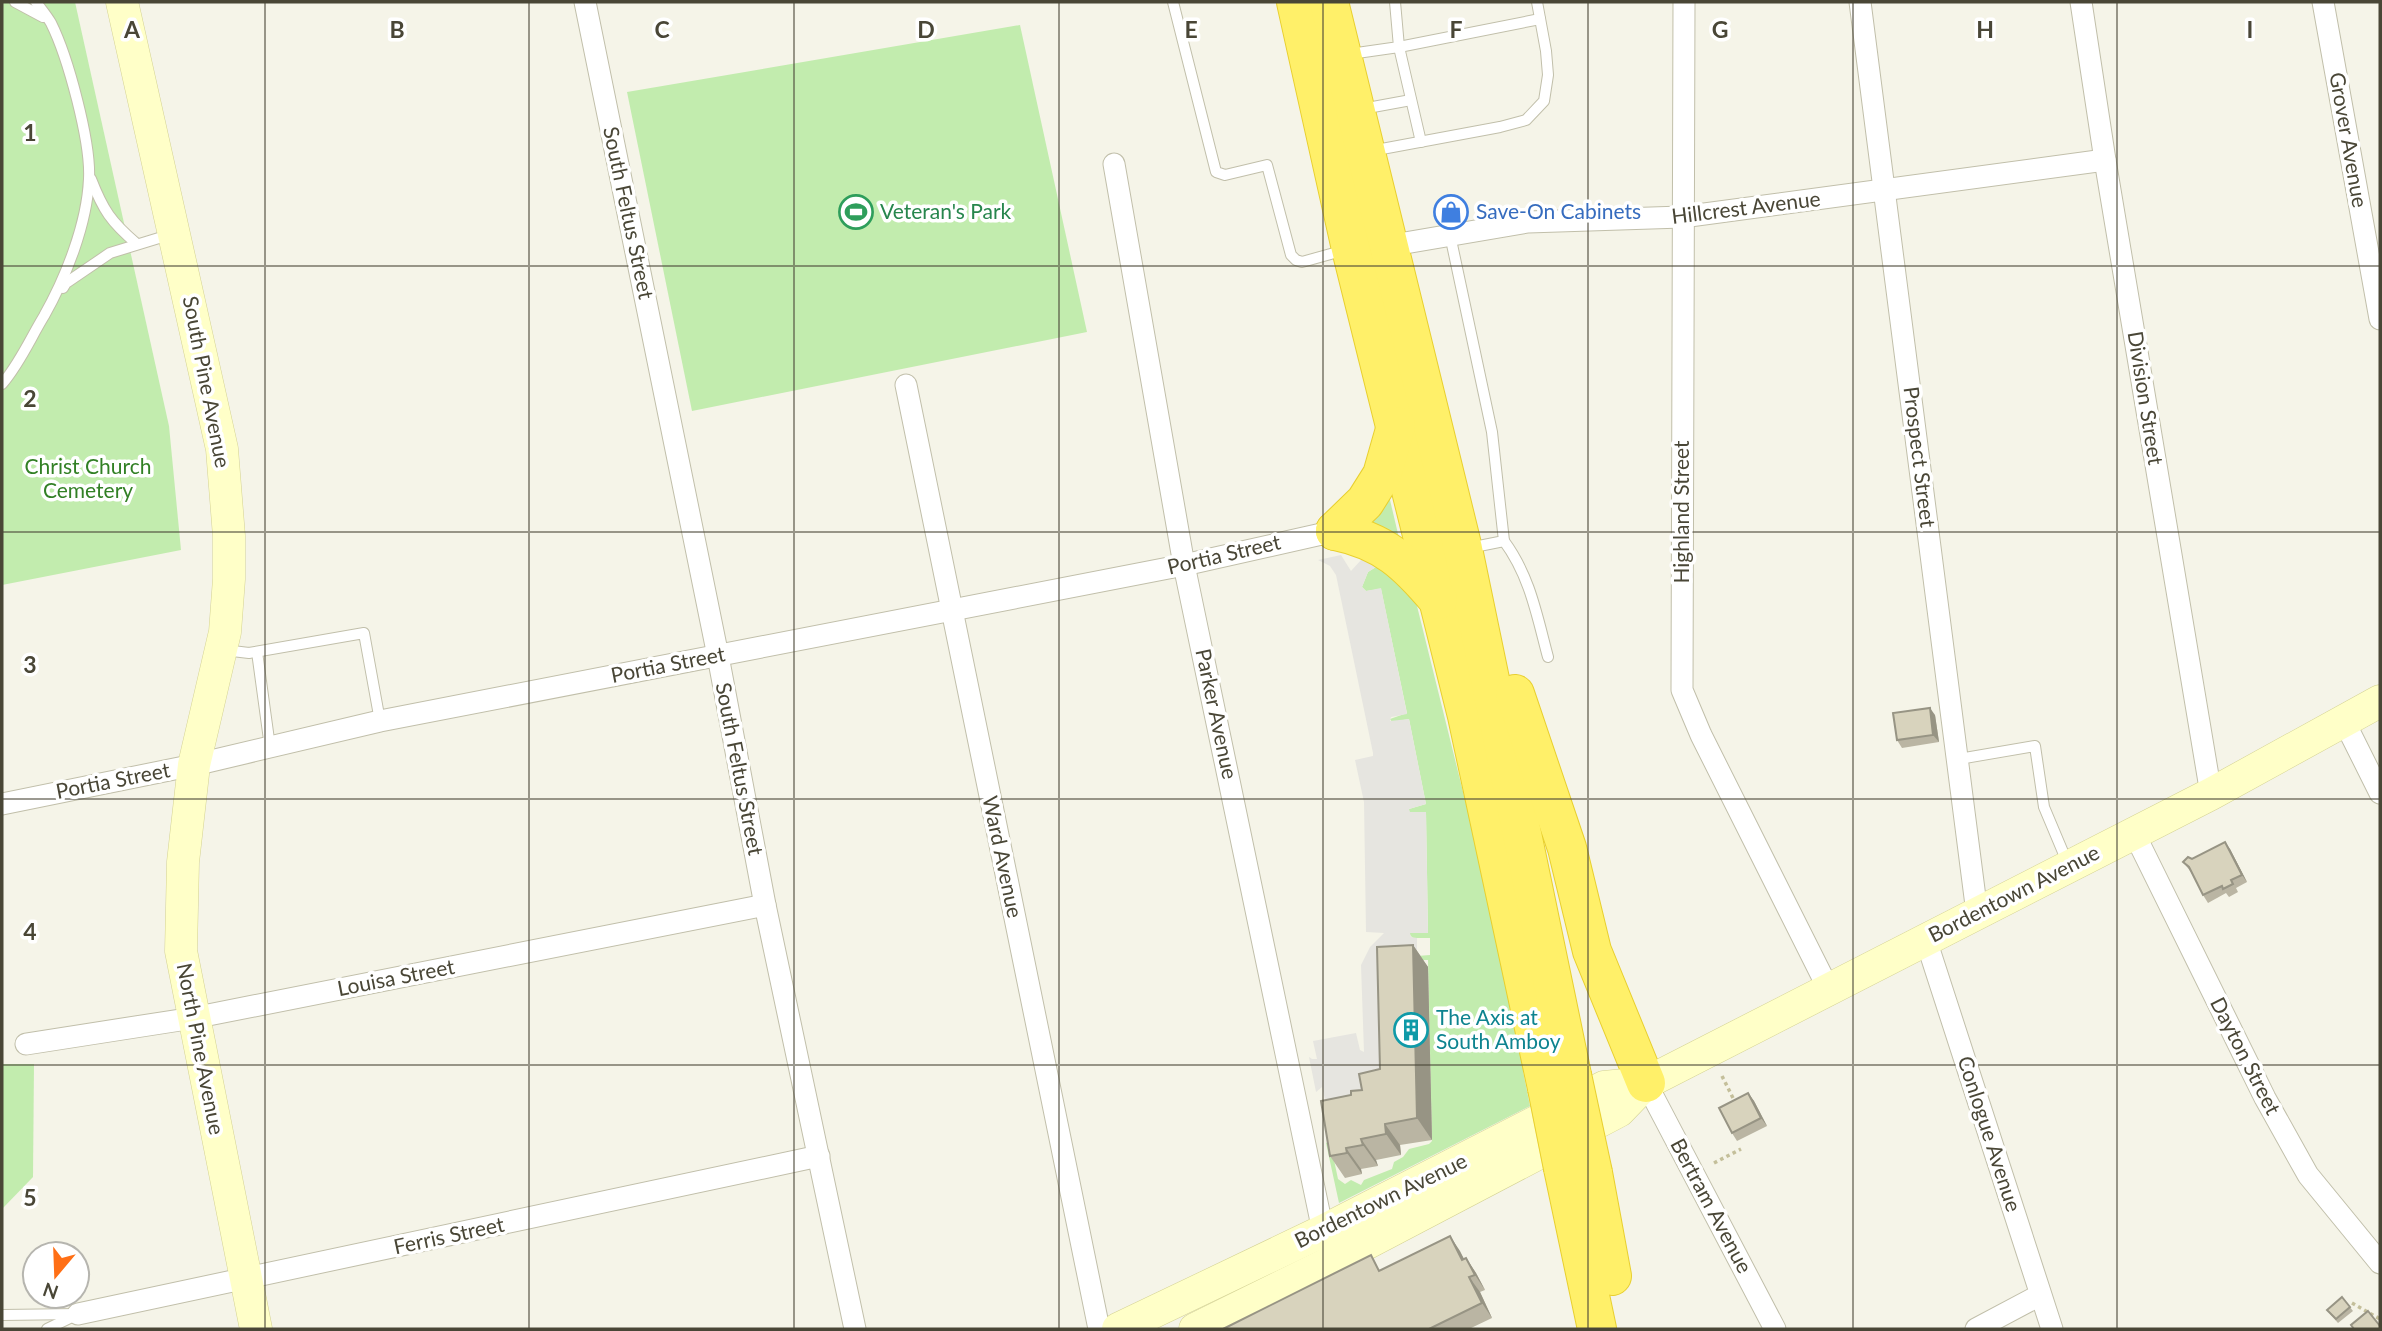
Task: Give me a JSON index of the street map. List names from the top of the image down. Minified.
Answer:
{"streets":{"street":["Grover Avenue","Hillcrest Avenue","South Feltus Street","South Pine Avenue","Division Street","Prospect Street","Highland Street","Portia Street","Parker Avenue","Ward Avenue","Bordentown Avenue","Louisa Street","North Pine Avenue","Dayton Street","Conlogue Avenue","Bertram Avenue","Ferris Street"]},"crossings":[["Hillcrest Avenue","Division Street"],["Hillcrest Avenue","Prospect Street"],["Hillcrest Avenue","Highland Street"],["South Feltus Street","Portia Street"],["South Feltus Street","Louisa Street"],["South Feltus Street","Ferris Street"],["South Pine Avenue","Portia Street"],["South Pine Avenue","North Pine Avenue"],["Division Street","Bordentown Avenue"],["Prospect Street","Bordentown Avenue"],["Highland Street","Bordentown Avenue"],["Portia Street","Parker Avenue"],["Portia Street","Ward Avenue"],["Portia Street","North Pine Avenue"],["Parker Avenue","Bordentown Avenue"],["Bordentown Avenue","Dayton Street"],["Bordentown Avenue","Conlogue Avenue"],["Bordentown Avenue","Bertram Avenue"],["Louisa Street","North Pine Avenue"],["North Pine Avenue","Ferris Street"]],"parks":["Christ Church Cemetery"],"places":{"sports":["Veteran's Park"],"shop":["Save-On Cabinets"],"building":["The Axis at South Amboy"]},"north":"bottom","grid":{"columns":["A","B","C","D","E","F","G","H","I"],"rows":["1","2","3","4","5"]}}
